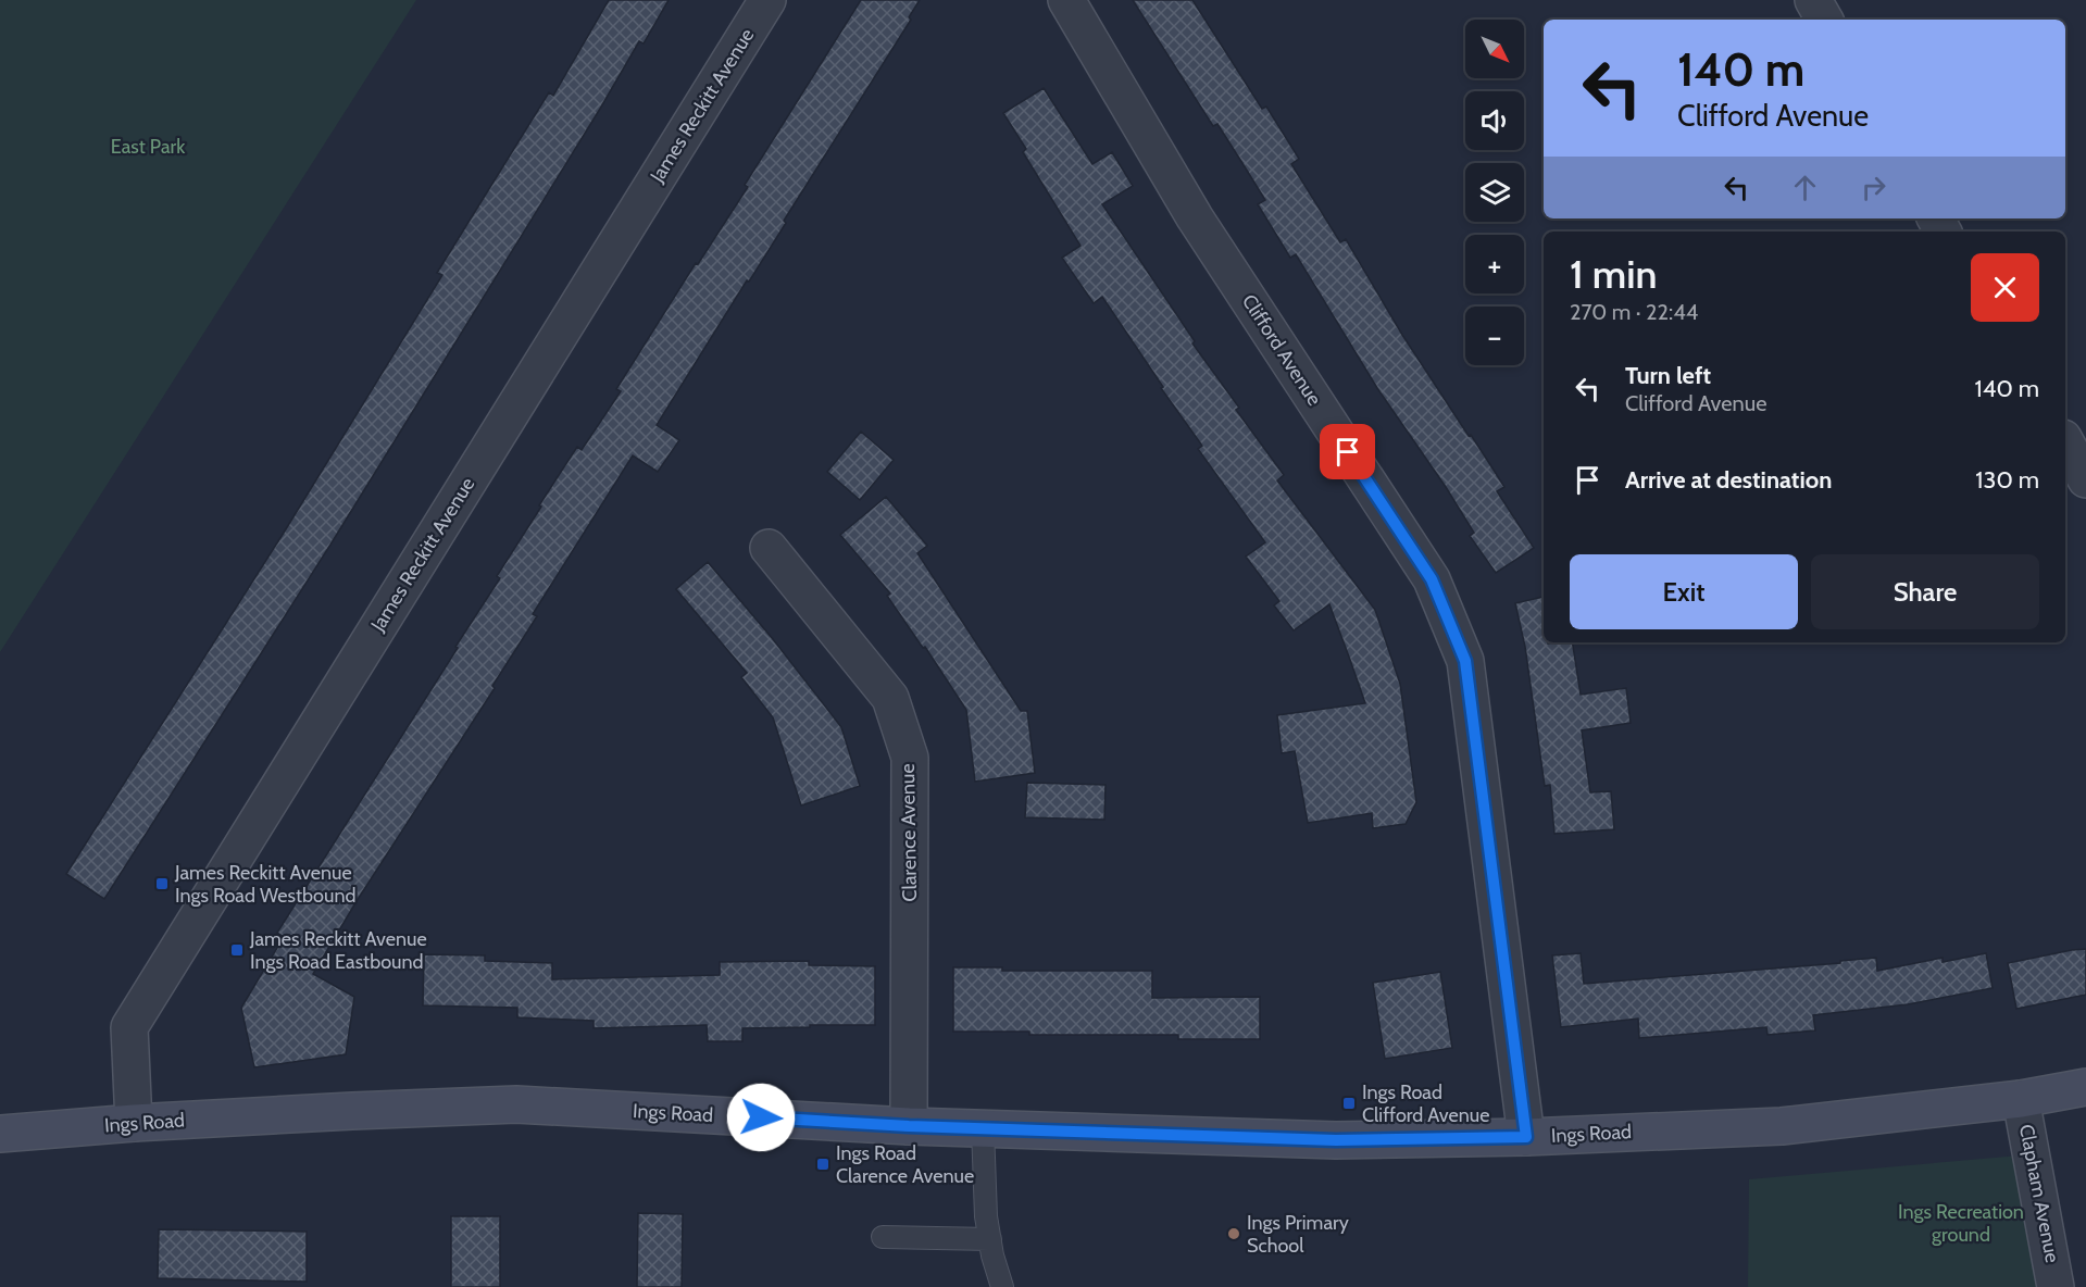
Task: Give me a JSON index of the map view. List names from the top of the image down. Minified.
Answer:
{"streets":{"street":["James Reckitt Avenue","Clifford Avenue","Clarence Avenue","Ings Road","Clapham Avenue"]},"crossings":[["James Reckitt Avenue","Ings Road"],["Clifford Avenue","Ings Road"],["Clarence Avenue","Ings Road"],["Ings Road","Clapham Avenue"]],"parks":["East Park","Ings Recreation ground"],"places":{"transit":["James Reckitt Avenue Ings Road Westbound","James Reckitt Avenue Ings Road Eastbound","Ings Road Clifford Avenue","Ings Road Clarence Avenue"],"other":["Ings Primary School"]},"north":"bottom right","page":{"map_buttons":["+","−"],"turn":["140 m","Clifford Avenue"],"heading":["1 min","270 m · 22:44"],"list":[{"name":"Turn left","note":"Clifford Avenue","value":"140 m"},{"name":"Arrive at destination","value":"130 m"}],"buttons":["Exit","Share"]}}
